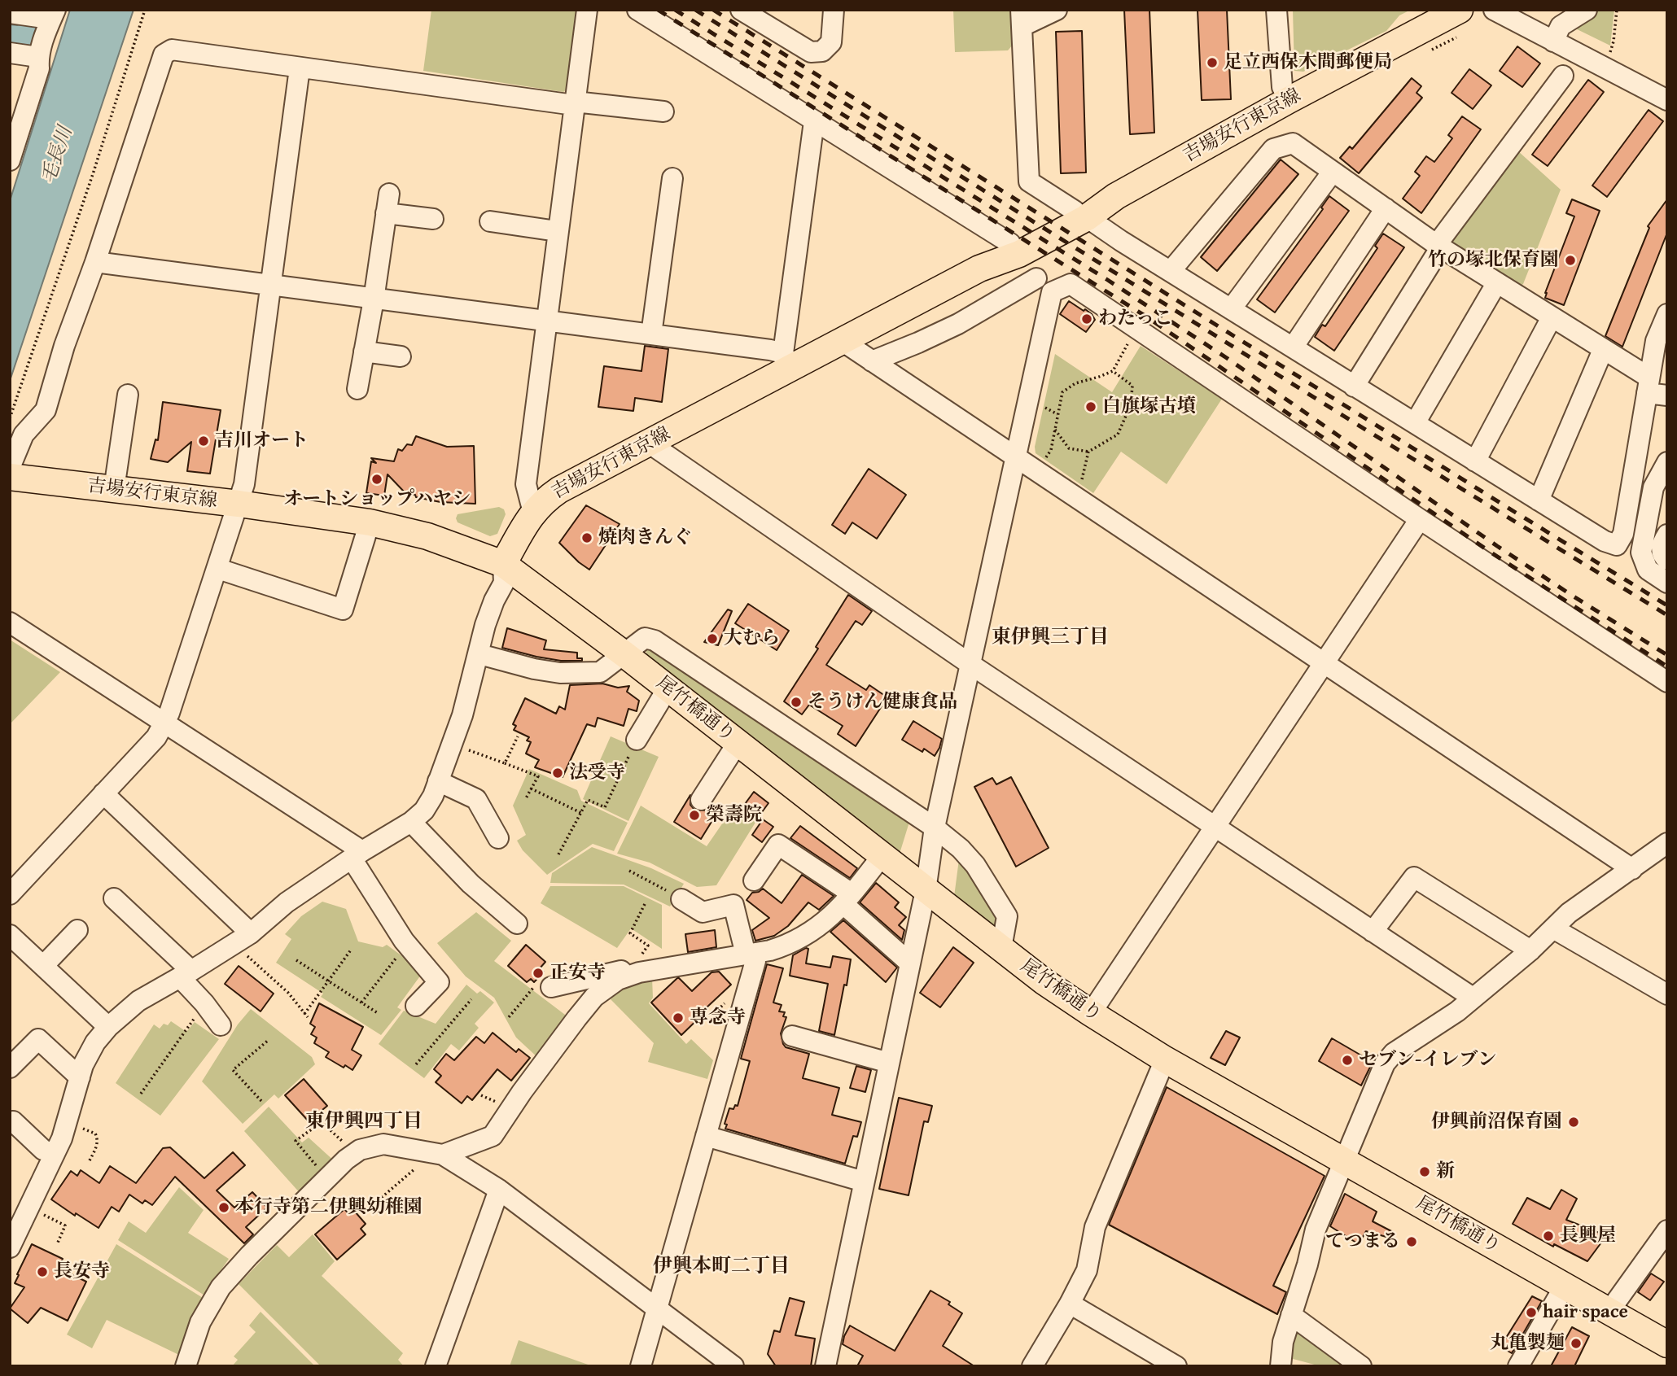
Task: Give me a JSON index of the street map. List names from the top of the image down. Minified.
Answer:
{"streets":{"main road":["吉場安行東京線","尾竹橋通り"]},"crossings":[["吉場安行東京線","尾竹橋通り"]],"districts":["東伊興三丁目","東伊興四丁目","伊興本町二丁目"],"water":["毛長川"],"places":["足立西保木間郵便局","竹の塚北保育園","わたっこ","白旗塚古墳","吉川オート","オートショップハヤシ","焼肉きんぐ","大むら","そうけん健康食品","法受寺","榮壽院","正安寺","専念寺","セブン-イレブン","伊興前沼保育園","新","本行寺第二伊興幼稚園","長興屋","てつまる","長安寺","hair space","丸亀製麺"]}
